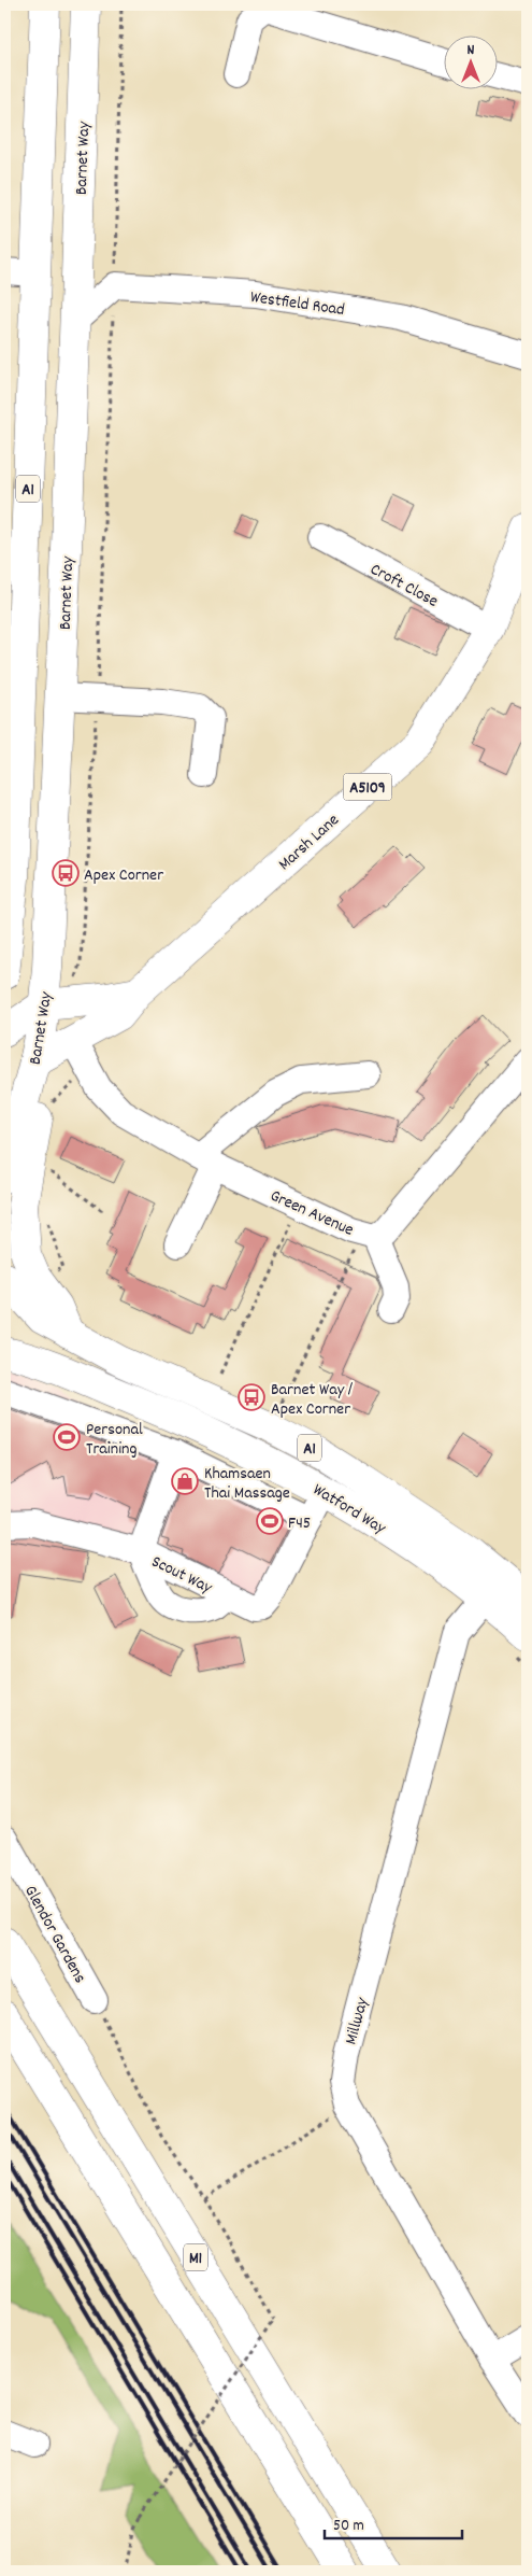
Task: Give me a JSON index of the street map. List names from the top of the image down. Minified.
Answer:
{"streets":{"main road":["Barnet Way","A1","A5109","Marsh Lane","Watford Way","M1"],"street":["Westfield Road","Croft Close","Green Avenue","Scout Way","Glendor Gardens","Millway"]},"crossings":[["Barnet Way","Marsh Lane"],["A1","Watford Way"],["Croft Close","Marsh Lane"],["Marsh Lane","Green Avenue"],["Watford Way","Millway"]],"places":{"bus stop":["Apex Corner","Barnet Way / Apex Corner"],"sports":["Personal Training","F45"],"shop":["Khamsaen Thai Massage"]},"scale_bar":"50 m","north":"top"}
